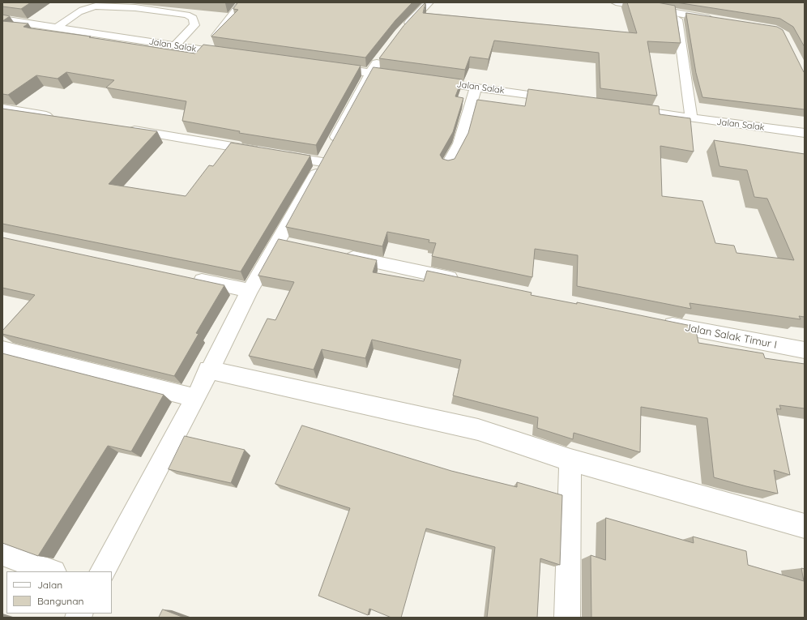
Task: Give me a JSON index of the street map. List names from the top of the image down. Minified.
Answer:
{"streets":{"street":["Jalan Salak","Jalan Salak Timur I"]},"legend":["Jalan","Bangunan"]}
